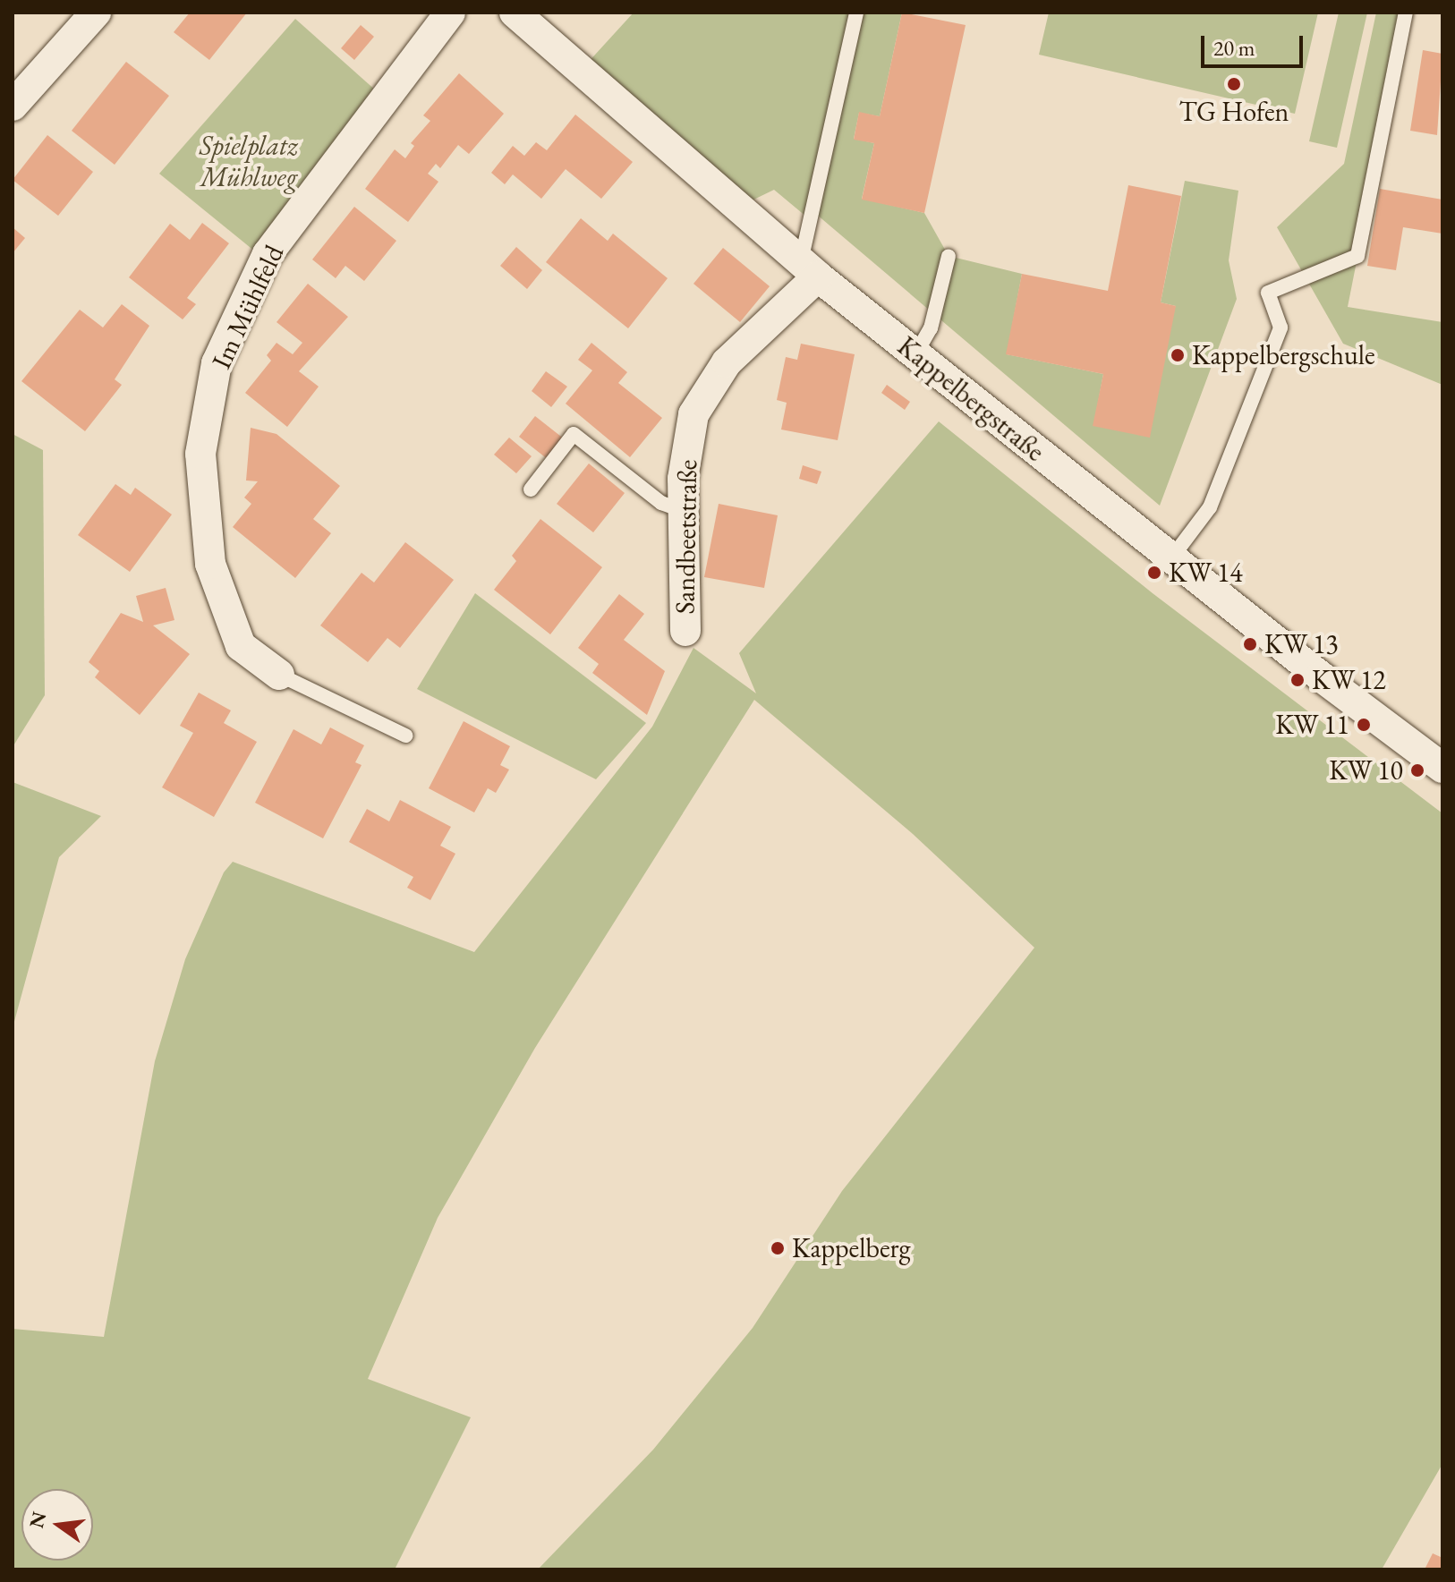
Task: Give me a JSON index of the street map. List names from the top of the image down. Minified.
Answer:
{"streets":{"street":["Im Mühlfeld","Kappelbergstraße","Sandbeetstraße"]},"crossings":[["Kappelbergstraße","Sandbeetstraße"]],"parks":["Spielplatz Mühlweg"],"places":["TG Hofen","Kappelbergschule","KW 14","KW 13","KW 12","KW 11","KW 10","Kappelberg"],"scale_bar":"20 m","north":"left"}
